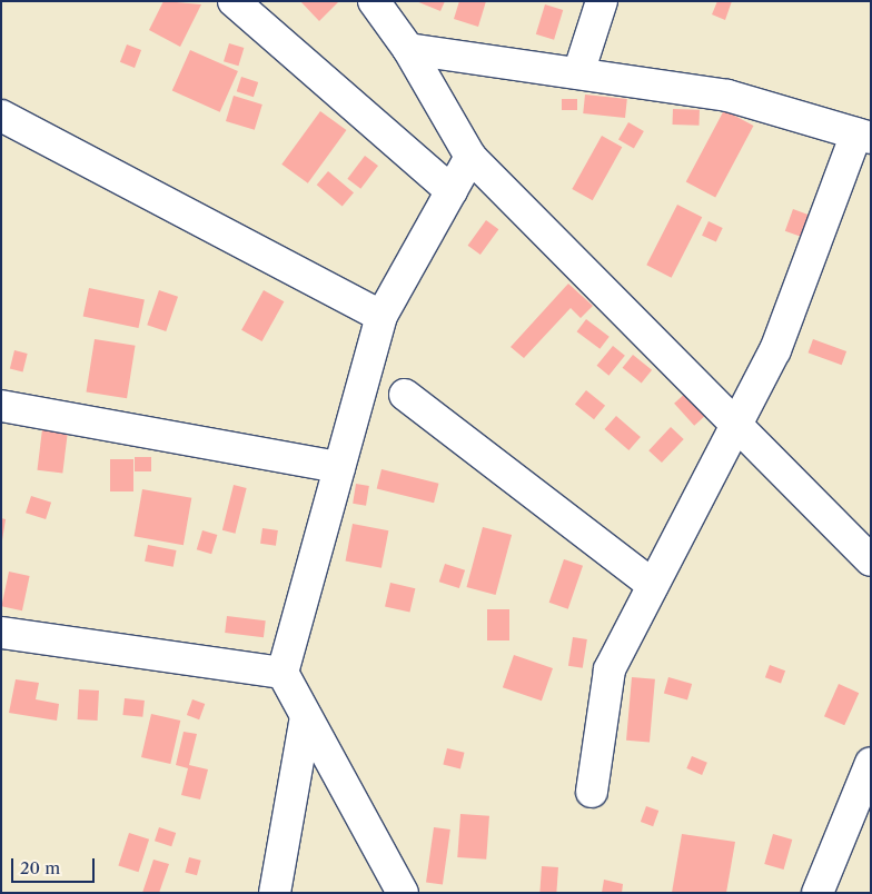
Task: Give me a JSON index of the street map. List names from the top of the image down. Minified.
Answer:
{"scale_bar":"20 m"}
